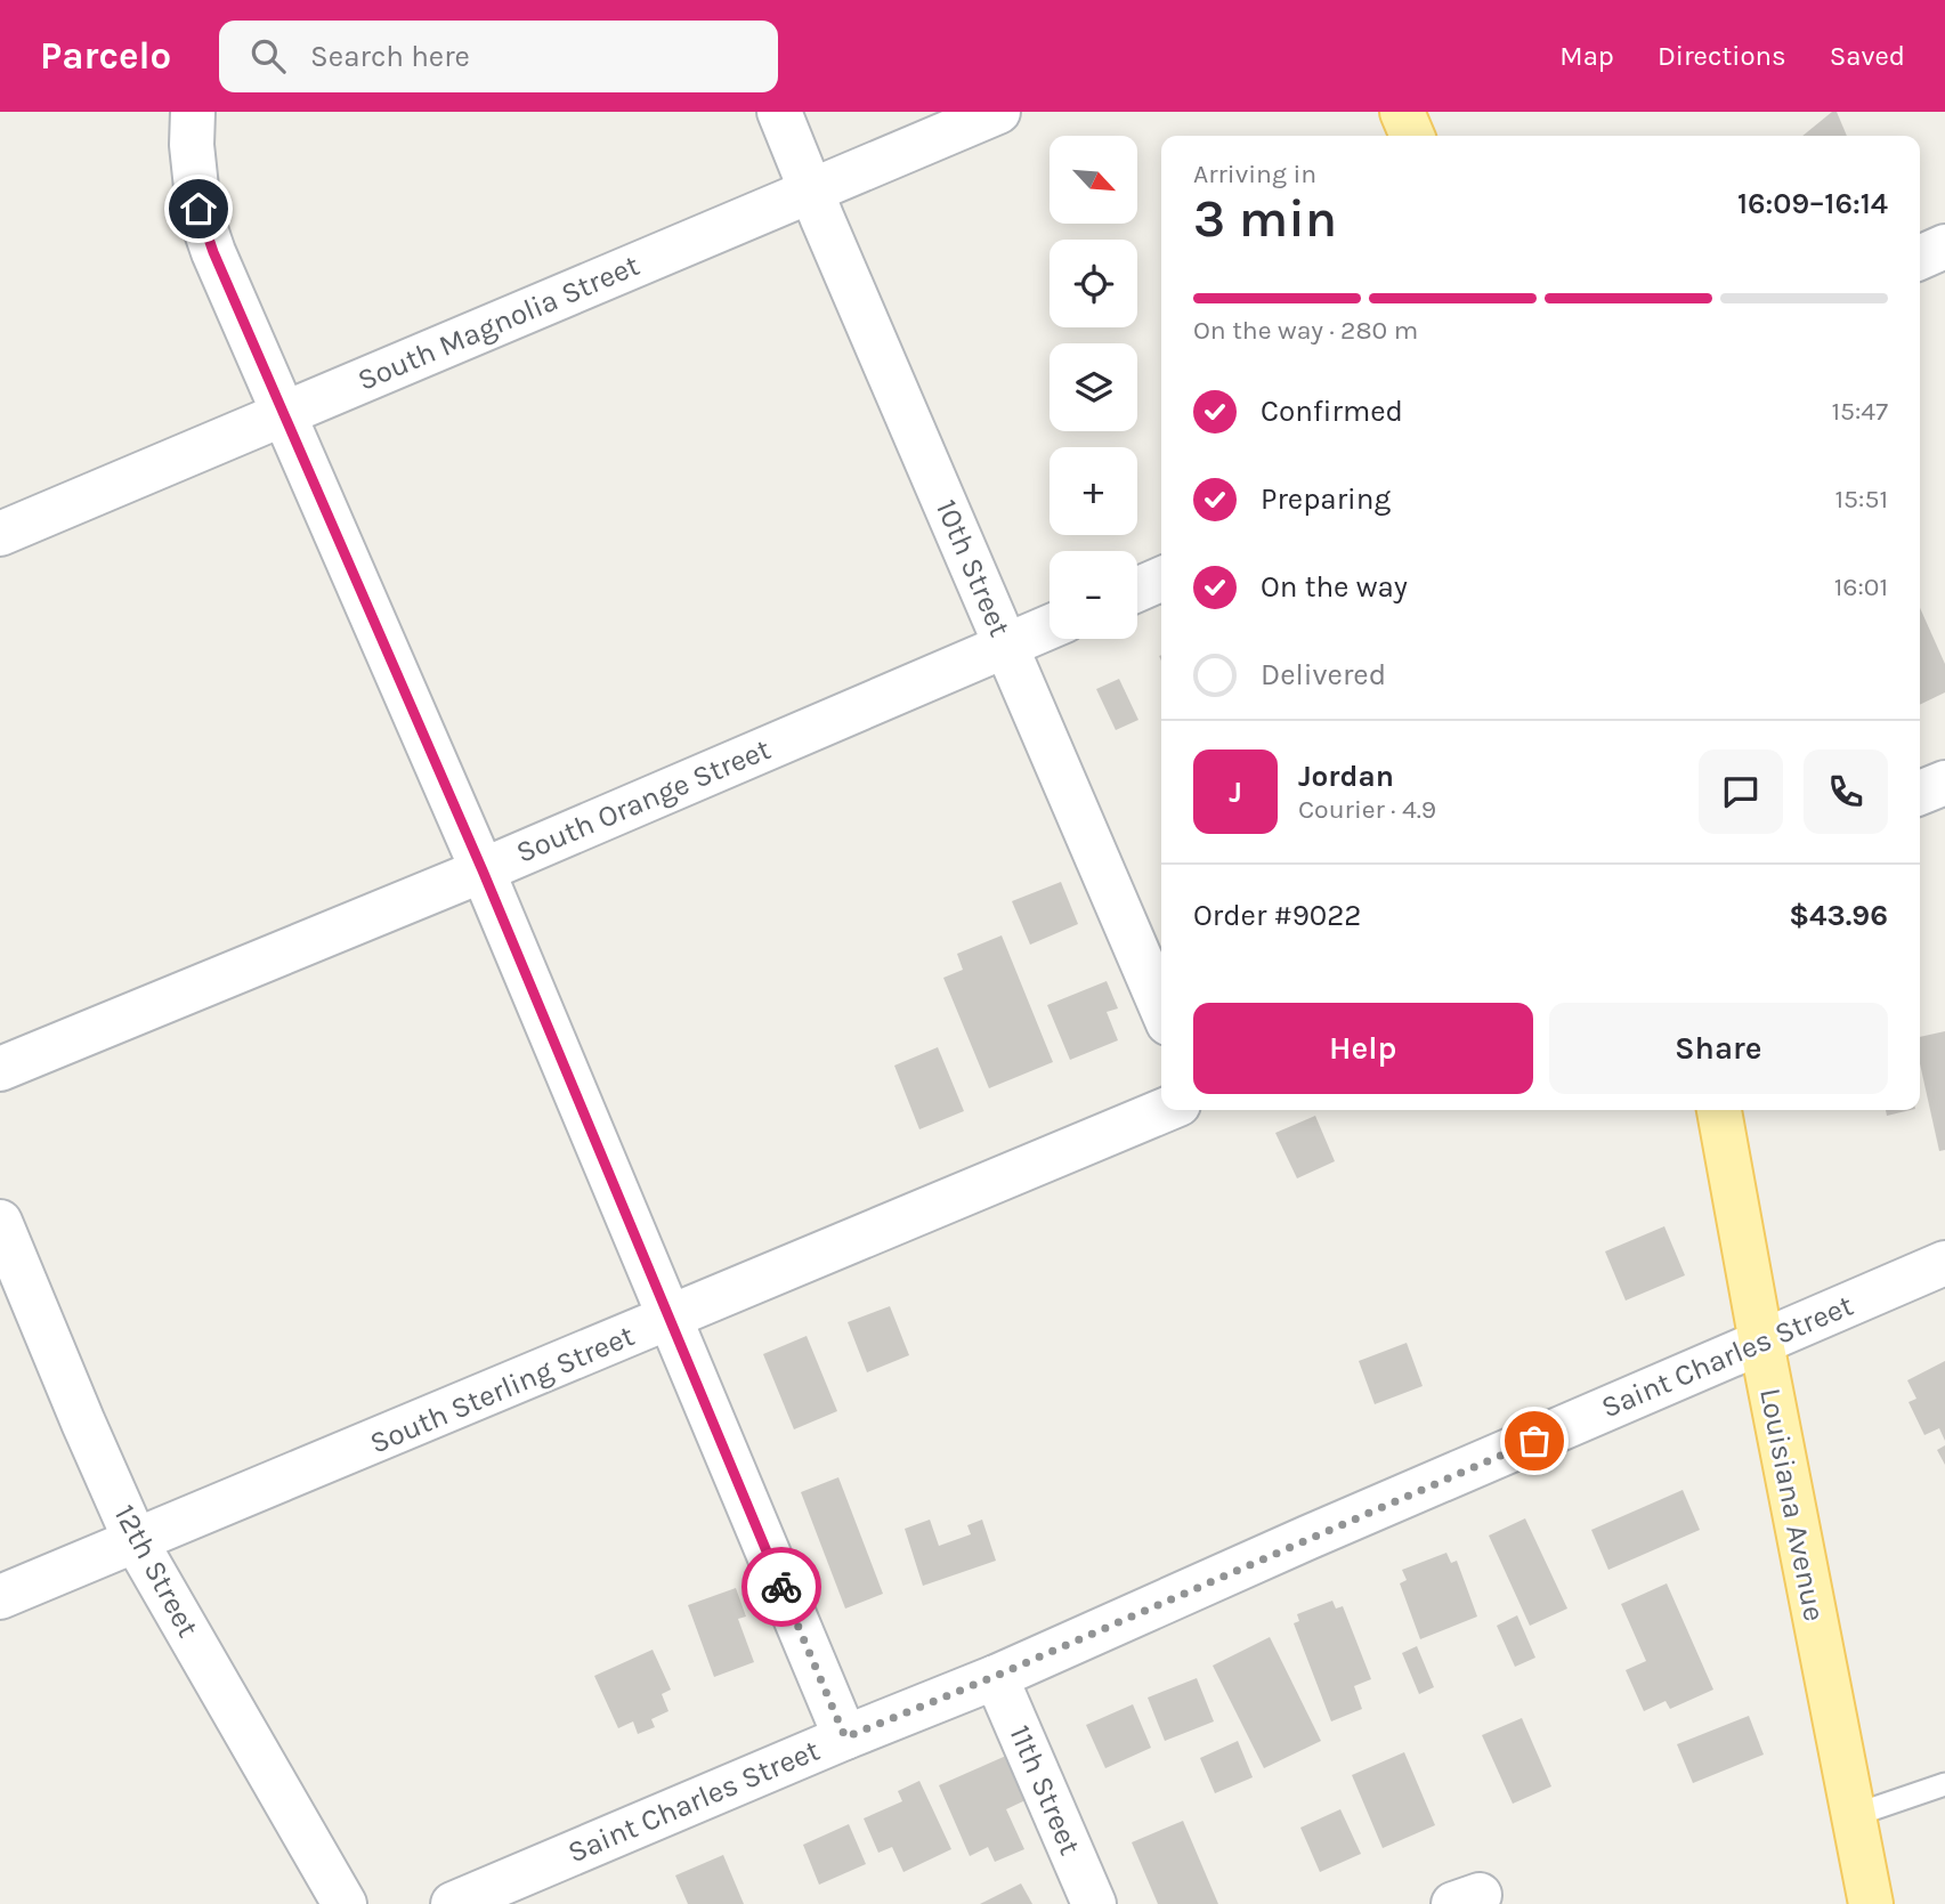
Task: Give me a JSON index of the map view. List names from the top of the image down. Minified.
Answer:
{"streets":{"main road":["Louisiana Avenue"],"street":["South Magnolia Street","10th Street","South Orange Street","Saint Charles Street","South Sterling Street","12th Street","11th Street"]},"crossings":[["South Magnolia Street","10th Street"],["10th Street","South Orange Street"],["Saint Charles Street","Louisiana Avenue"],["Saint Charles Street","11th Street"],["South Sterling Street","12th Street"]],"north":"bottom right","page":{"header":"Parcelo","search":"Search here","nav":["Map","Directions","Saved"],"map_buttons":["+","−"],"heading":["3 min","Arriving in","16:09–16:14"],"panel":["Jordan","Courier · 4.9","Order #9022","$43.96"],"bar":"On the way · 280 m","list":[["Confirmed","15:47"],["Preparing","15:51"],["On the way","16:01"],"Delivered"],"round":"J","buttons":["Help","Share"]}}
